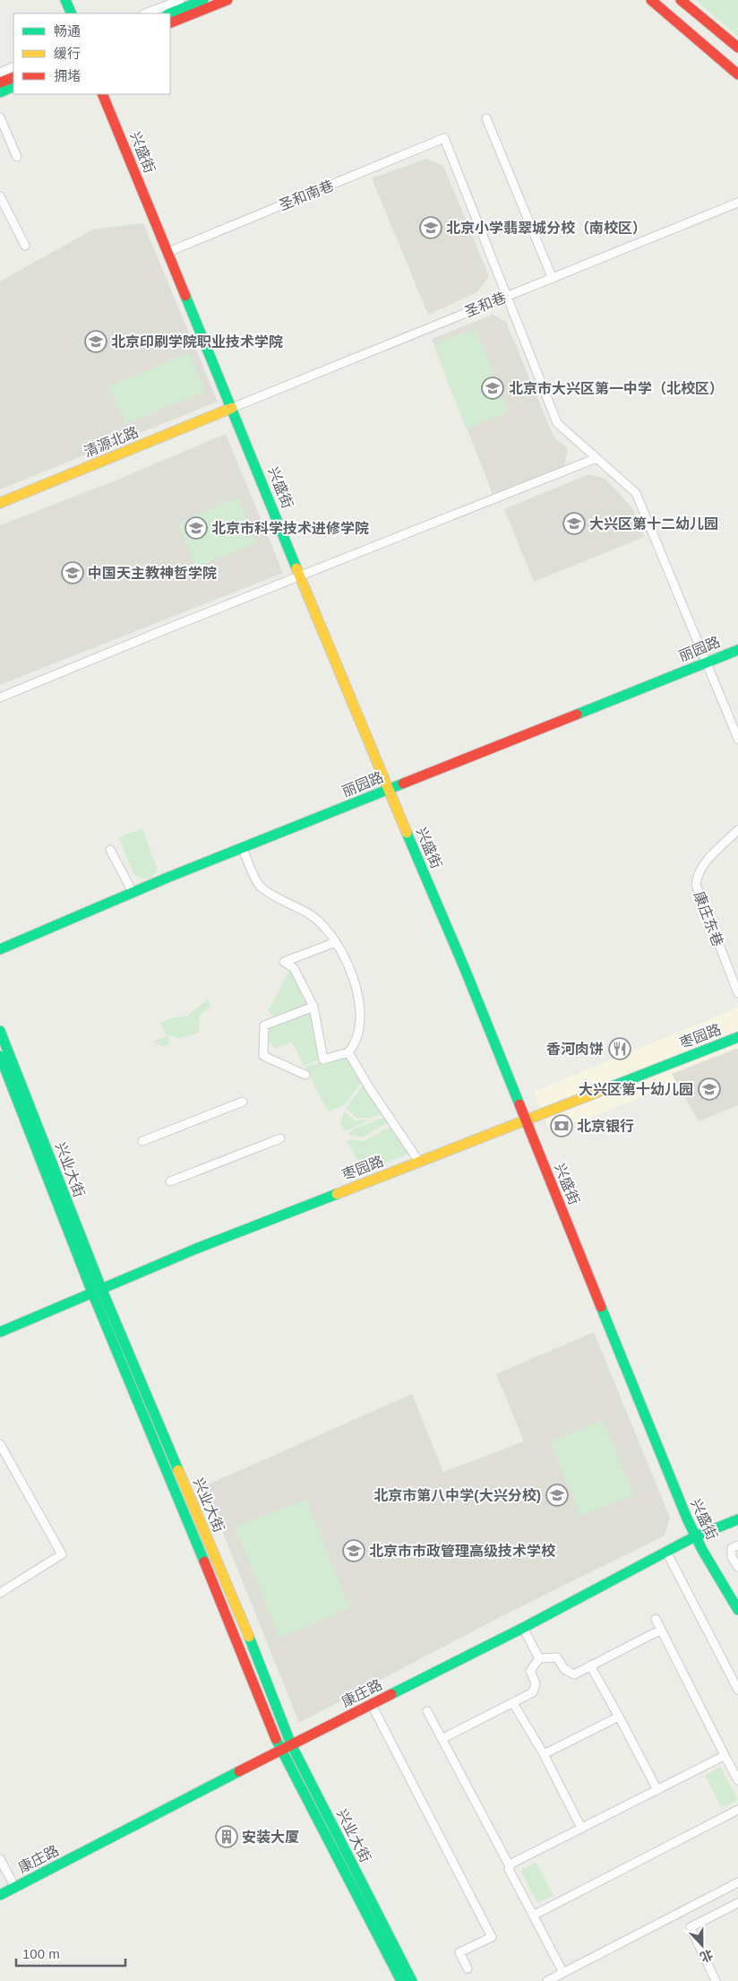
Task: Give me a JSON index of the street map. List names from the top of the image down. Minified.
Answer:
{"streets":{"street":["兴盛街","圣和南巷","圣和巷","清源北路","丽园路","康庄东巷","枣园路","兴业大街","康庄路"]},"crossings":[["兴盛街","圣和南巷"],["兴盛街","圣和巷"],["兴盛街","清源北路"],["兴盛街","丽园路"],["兴盛街","枣园路"],["兴盛街","康庄路"],["圣和南巷","圣和巷"],["圣和巷","清源北路"],["枣园路","兴业大街"],["兴业大街","康庄路"]],"places":{"school or university":["北京小学翡翠城分校（南校区）","北京印刷学院职业技术学院","北京市大兴区第一中学（北校区）","大兴区第十二幼儿园","北京市科学技术进修学院","中国天主教神哲学院","大兴区第十幼儿园","北京市第八中学(大兴分校)","北京市市政管理高级技术学校"],"restaurant":["香河肉饼"],"bank":["北京银行"],"building":["安装大厦"]},"legend":["畅通","缓行","拥堵"],"scale_bar":"100 m","north":"bottom"}
